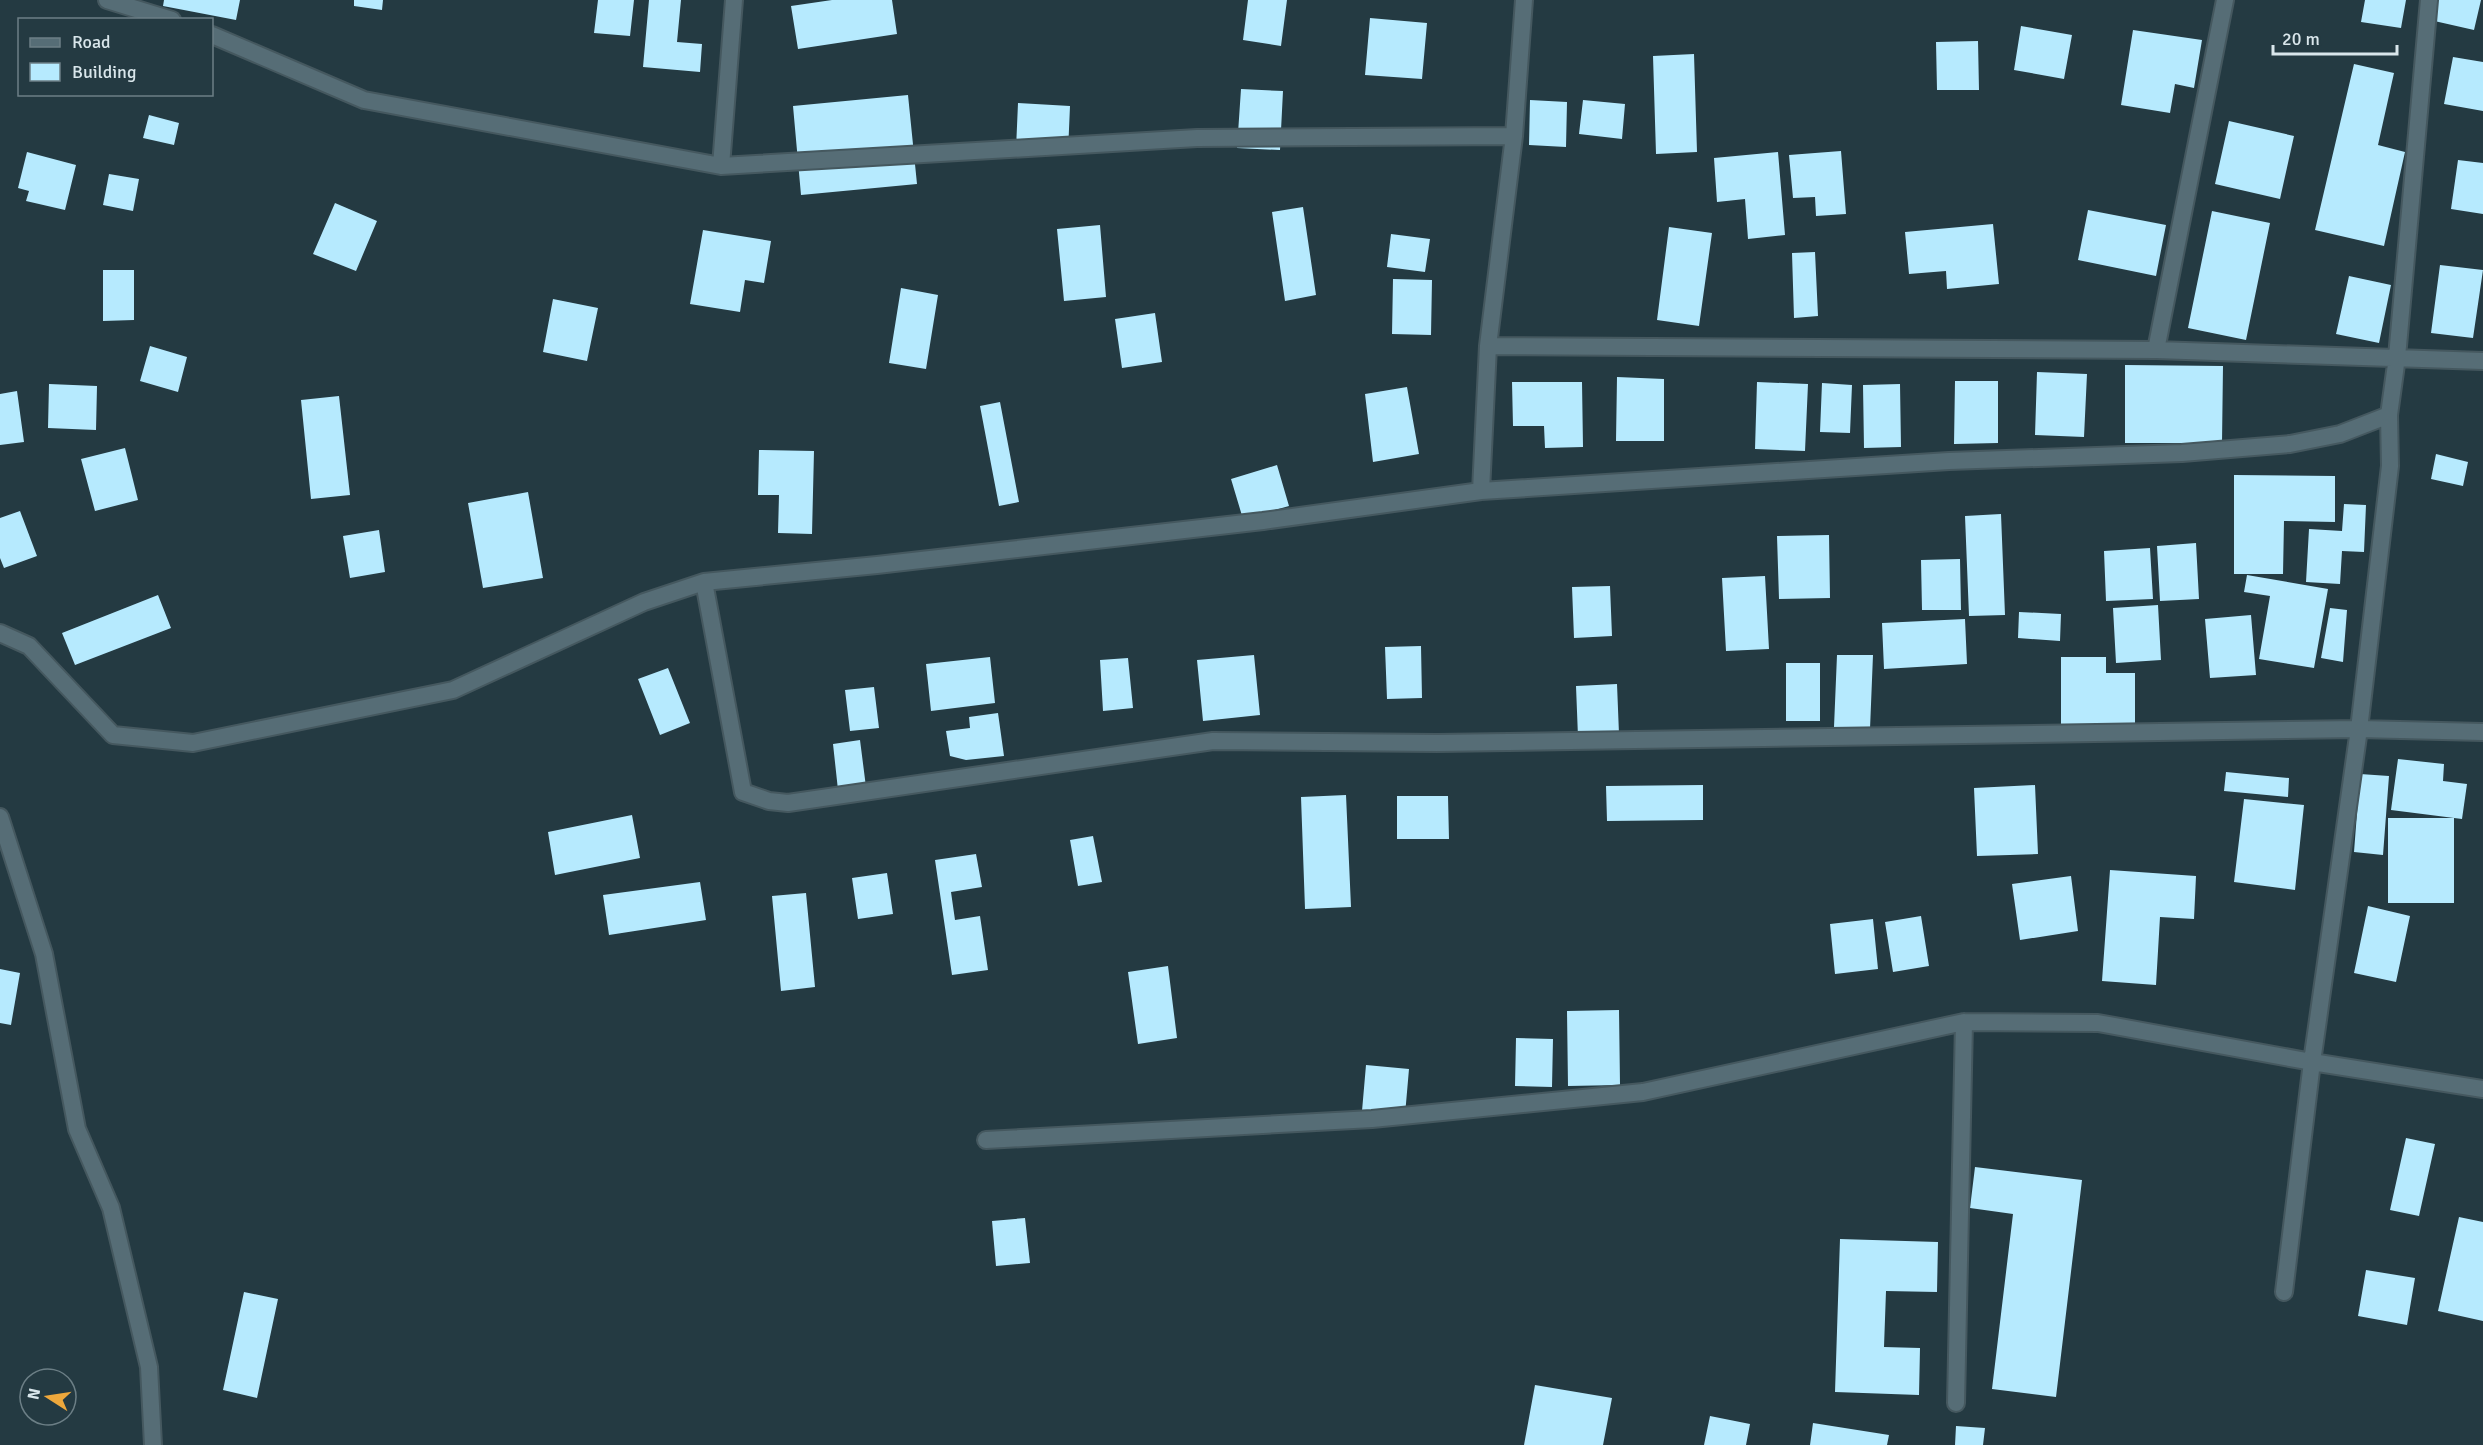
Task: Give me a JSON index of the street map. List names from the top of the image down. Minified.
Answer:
{"legend":["Road","Building"],"scale_bar":"20 m","north":"left"}
